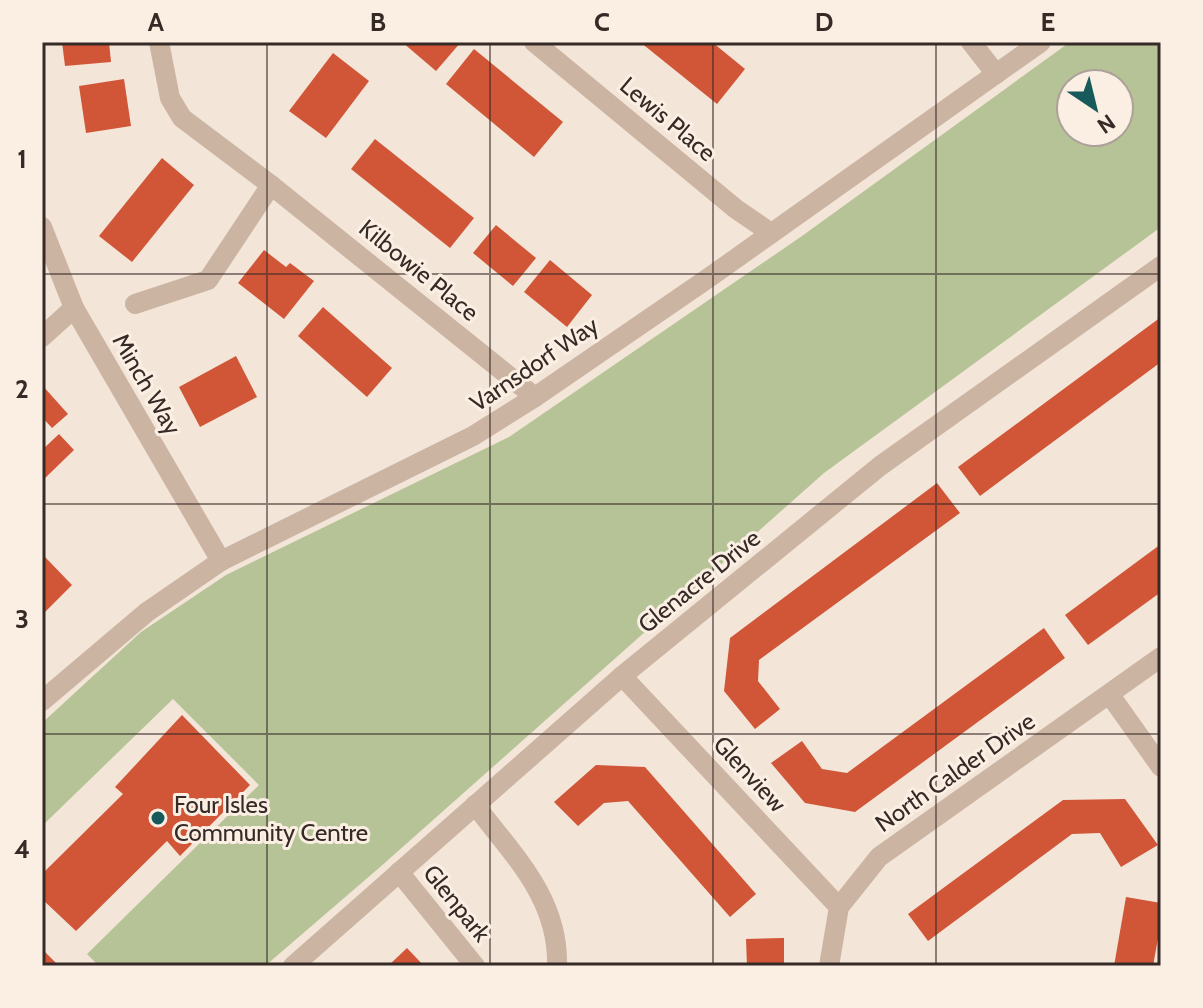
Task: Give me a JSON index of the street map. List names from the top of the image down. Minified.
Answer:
{"streets":{"street":["Lewis Place","Kilbowie Place","Varnsdorf Way","Minch Way","Glenacre Drive","North Calder Drive","Glenview","Glenpark"]},"crossings":[["Lewis Place","Varnsdorf Way"],["Kilbowie Place","Varnsdorf Way"],["Varnsdorf Way","Minch Way"],["Glenacre Drive","Glenview"],["Glenacre Drive","Glenpark"],["North Calder Drive","Glenview"]],"places":["Four Isles Community Centre"],"north":"bottom right","grid":{"columns":["A","B","C","D","E"],"rows":["1","2","3","4"]}}
